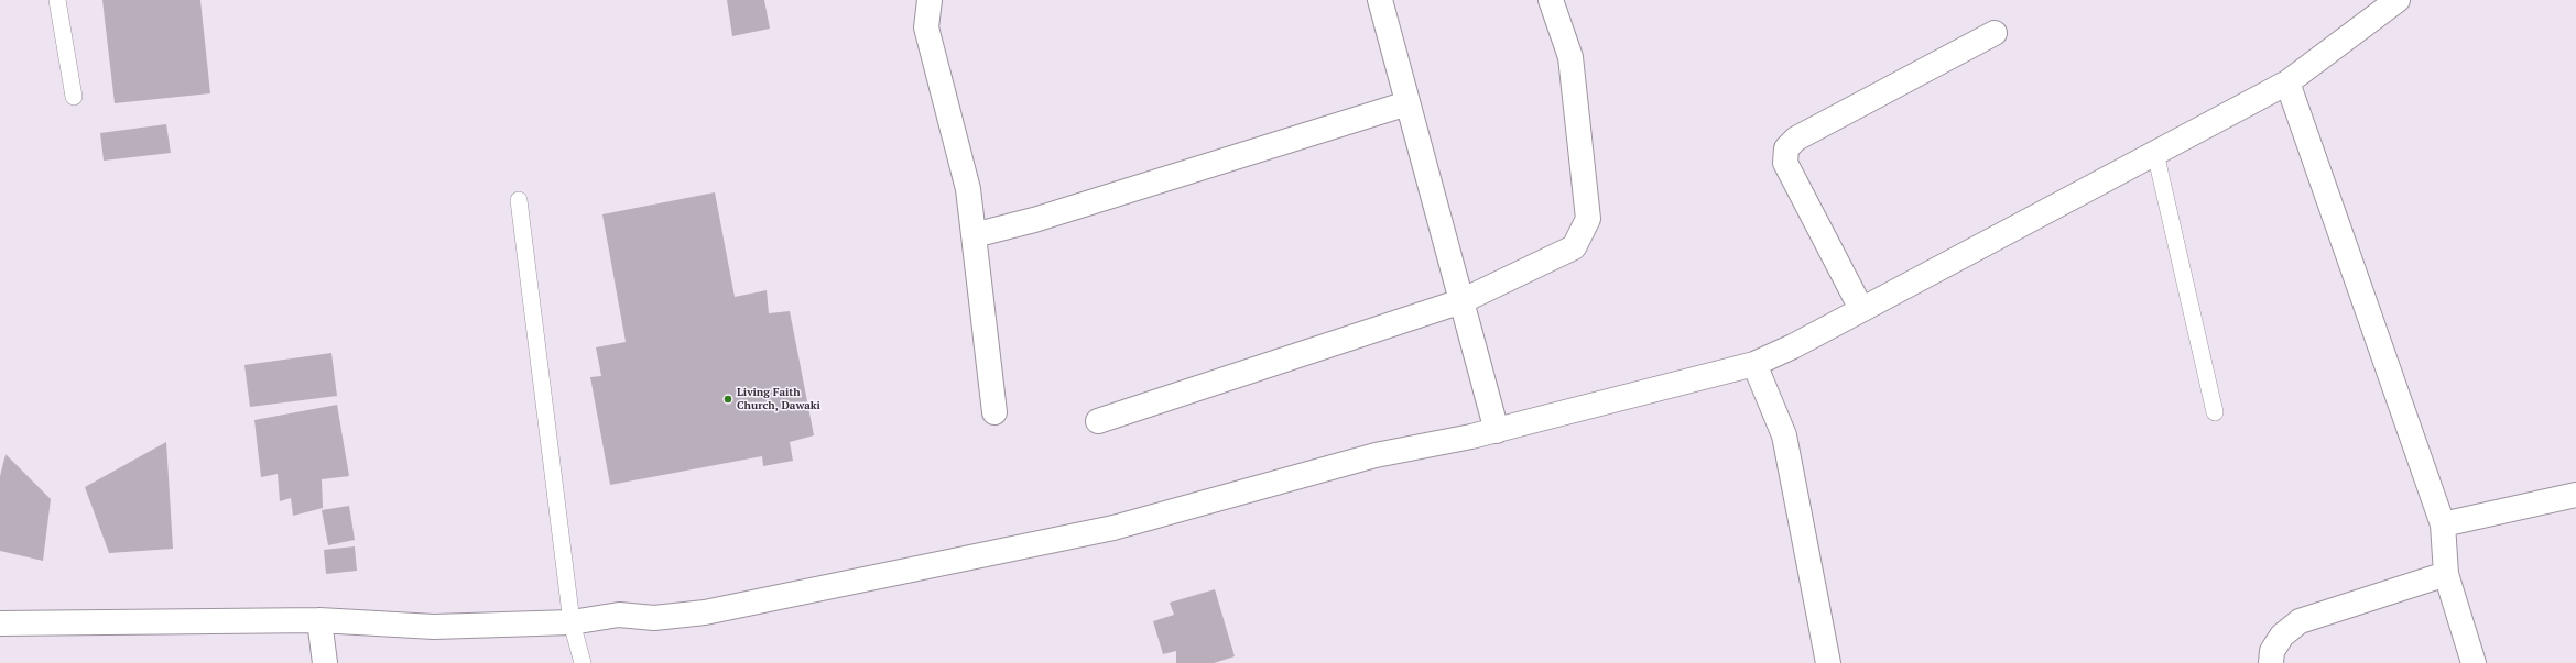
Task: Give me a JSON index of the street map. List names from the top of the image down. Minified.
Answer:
{"places":["Living Faith Church, Dawaki"]}
